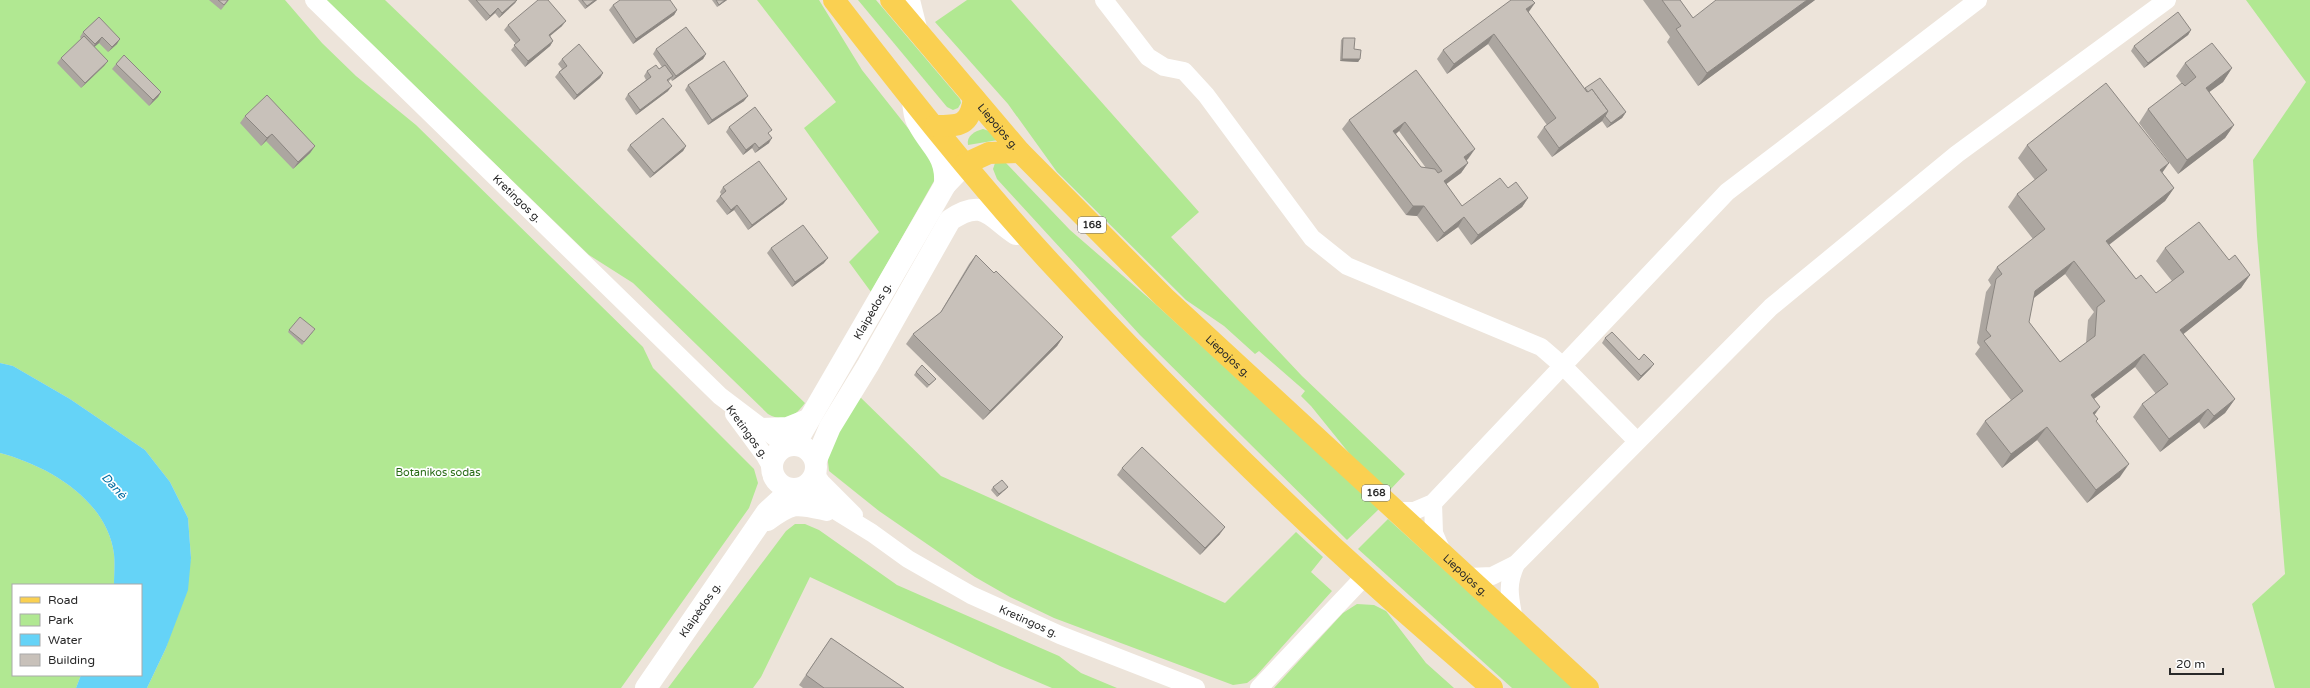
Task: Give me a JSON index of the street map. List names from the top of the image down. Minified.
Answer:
{"streets":{"main road":["Liepojos g.","168","Klaipėdos g."],"street":["Kretingos g."]},"crossings":[["Kretingos g.","Klaipėdos g."]],"water":["Danė"],"parks":["Botanikos sodas"],"legend":["Road","Park","Water","Building"],"scale_bar":"20 m"}
